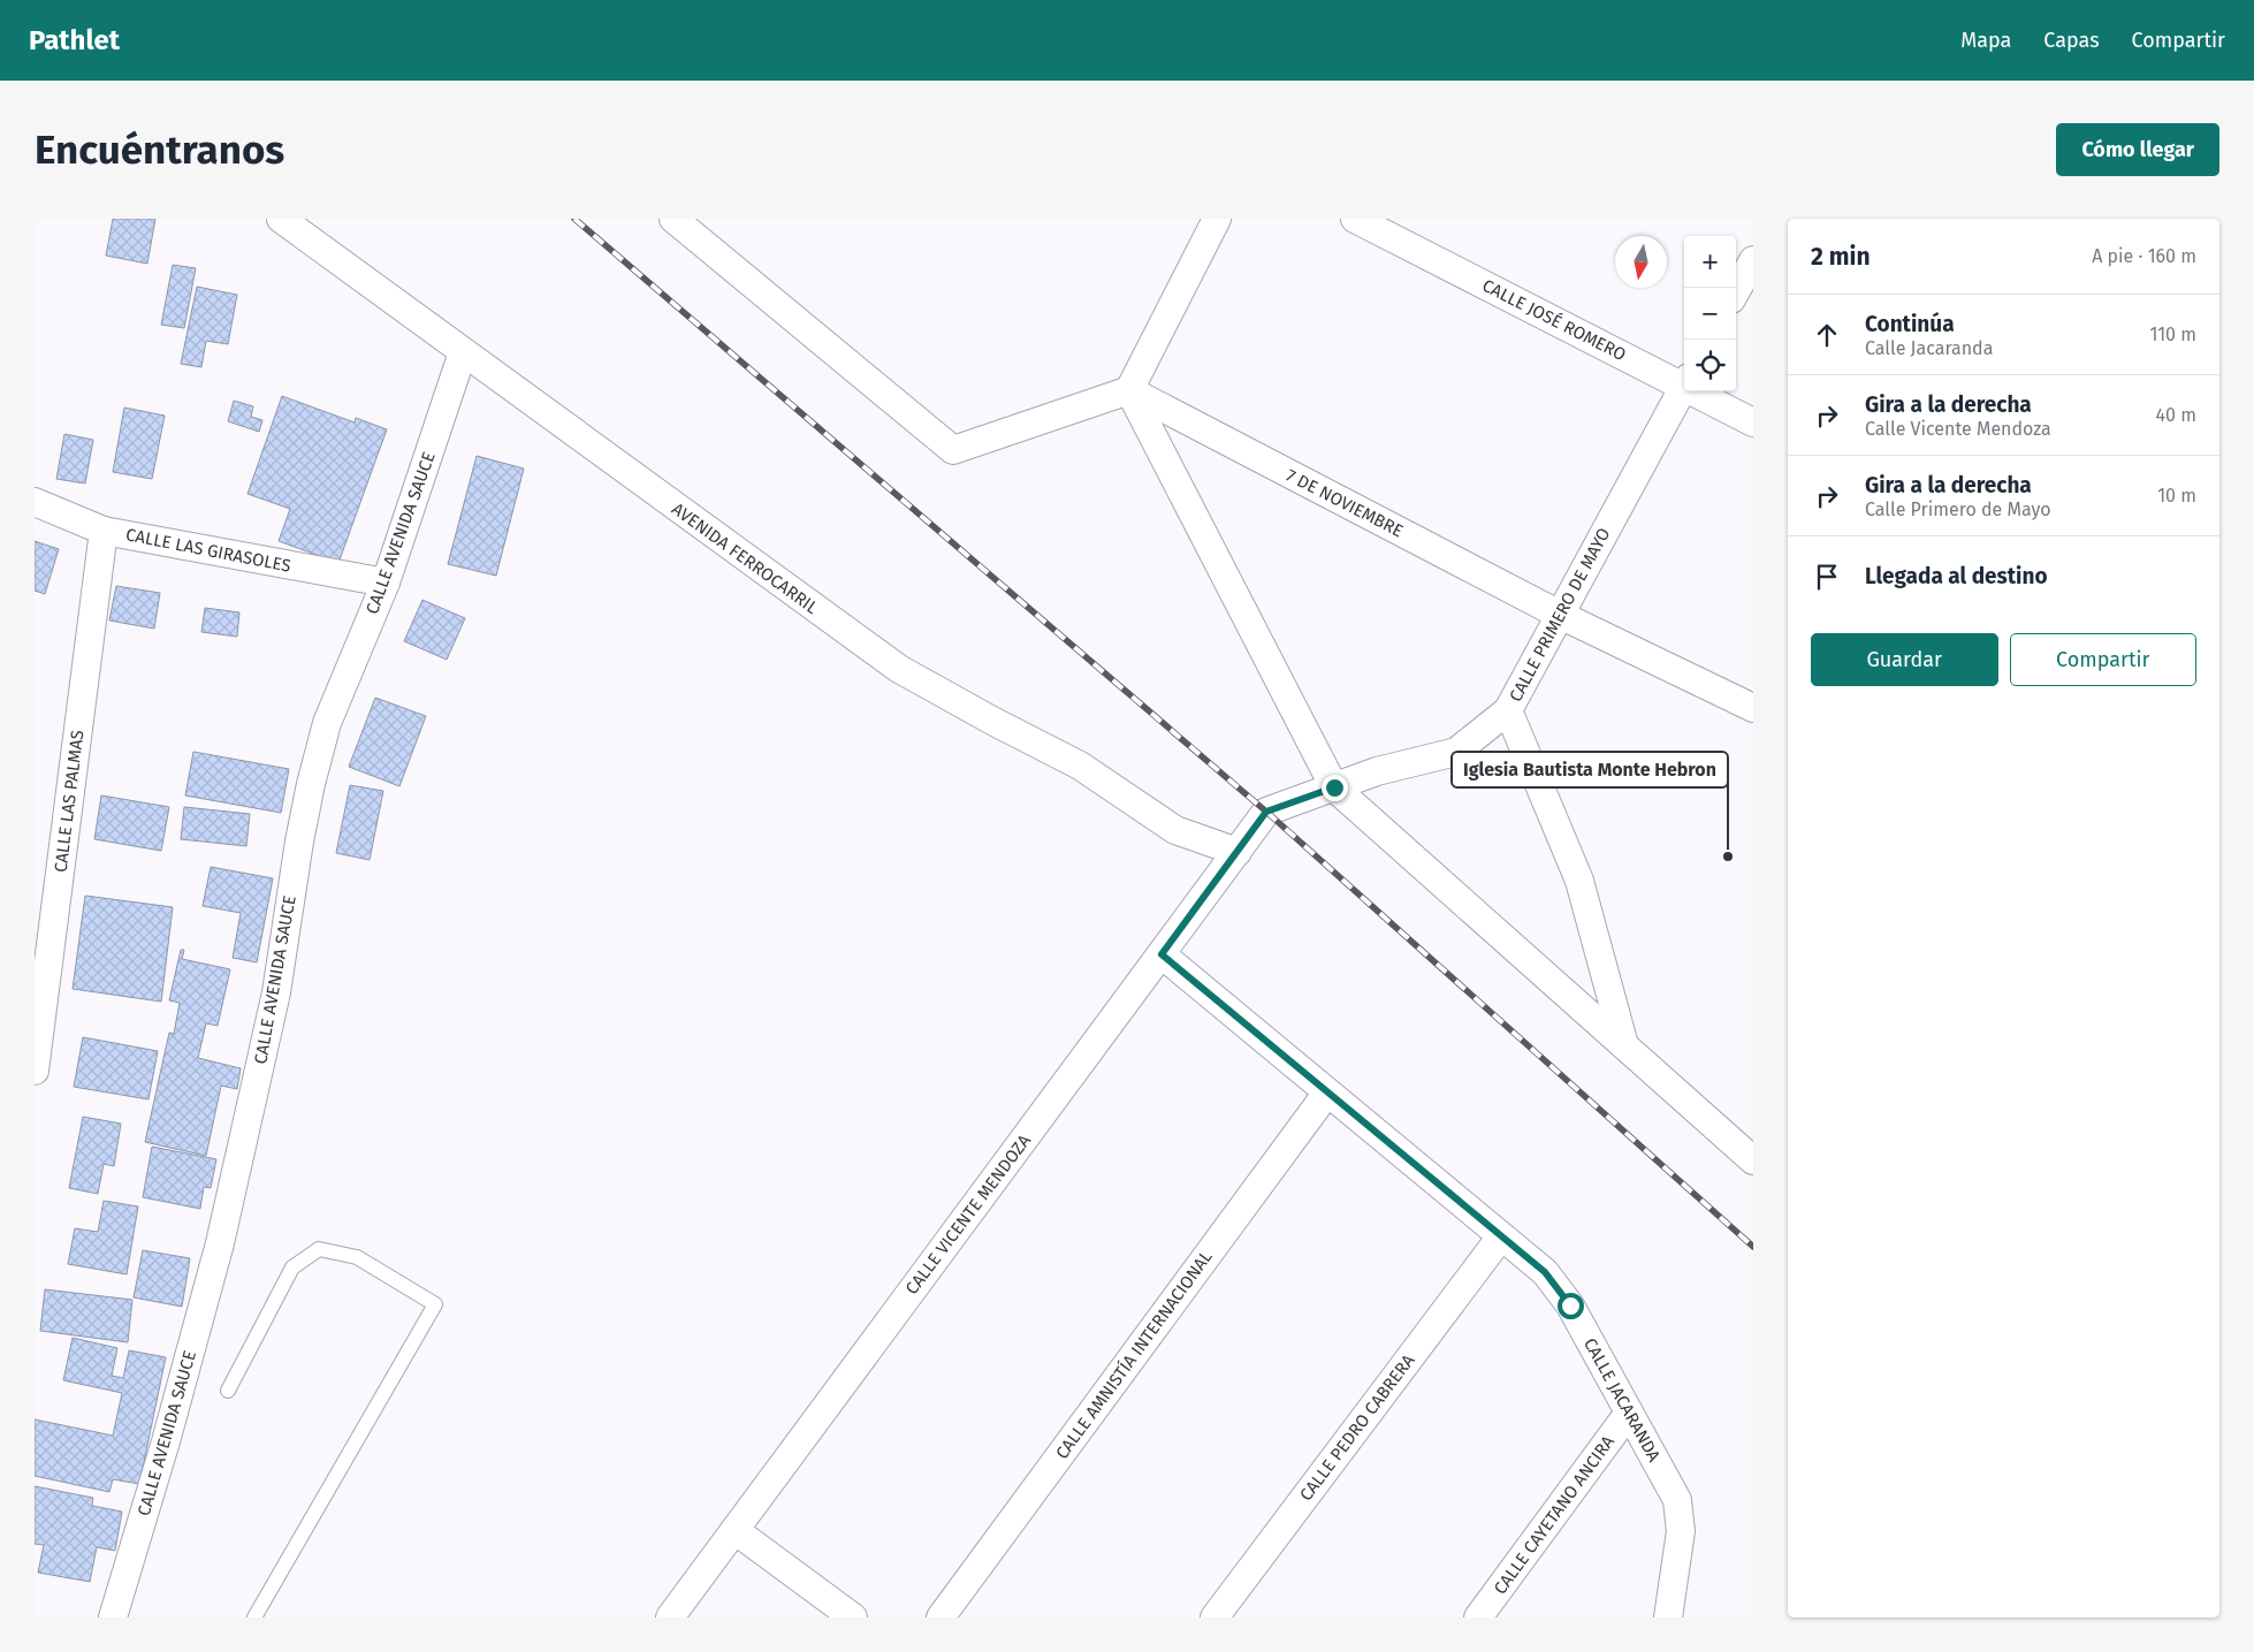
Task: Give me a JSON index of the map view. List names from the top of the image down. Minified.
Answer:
{"streets":{"street":["CALLE JOSÉ ROMERO","7 DE NOVIEMBRE","CALLE AVENIDA SAUCE","CALLE LAS GIRASOLES","AVENIDA FERROCARRIL","CALLE PRIMERO DE MAYO","CALLE LAS PALMAS","CALLE VICENTE MENDOZA","CALLE AMNISTÍA INTERNACIONAL","CALLE JACARANDA","CALLE PEDRO CABRERA","CALLE CAYETANO ANCIRA"]},"crossings":[["7 DE NOVIEMBRE","CALLE PRIMERO DE MAYO"],["CALLE AVENIDA SAUCE","CALLE LAS GIRASOLES"],["CALLE AVENIDA SAUCE","AVENIDA FERROCARRIL"],["CALLE LAS GIRASOLES","CALLE LAS PALMAS"],["AVENIDA FERROCARRIL","CALLE VICENTE MENDOZA"],["CALLE PRIMERO DE MAYO","CALLE VICENTE MENDOZA"],["CALLE VICENTE MENDOZA","CALLE JACARANDA"],["CALLE AMNISTÍA INTERNACIONAL","CALLE JACARANDA"],["CALLE JACARANDA","CALLE PEDRO CABRERA"],["CALLE JACARANDA","CALLE CAYETANO ANCIRA"]],"places":["Iglesia Bautista Monte Hebron"],"north":"bottom","page":{"header":"Pathlet","nav":["Mapa","Capas","Compartir"],"buttons":["Cómo llegar",["Guardar","Compartir"]],"title":"Encuéntranos","heading":["2 min","A pie · 160 m"],"map_buttons":["+","−"],"list":[["Continúa","Calle Jacaranda","110 m"],["Gira a la derecha","Calle Vicente Mendoza","40 m"],["Gira a la derecha","Calle Primero de Mayo","10 m"],"Llegada al destino"]}}
